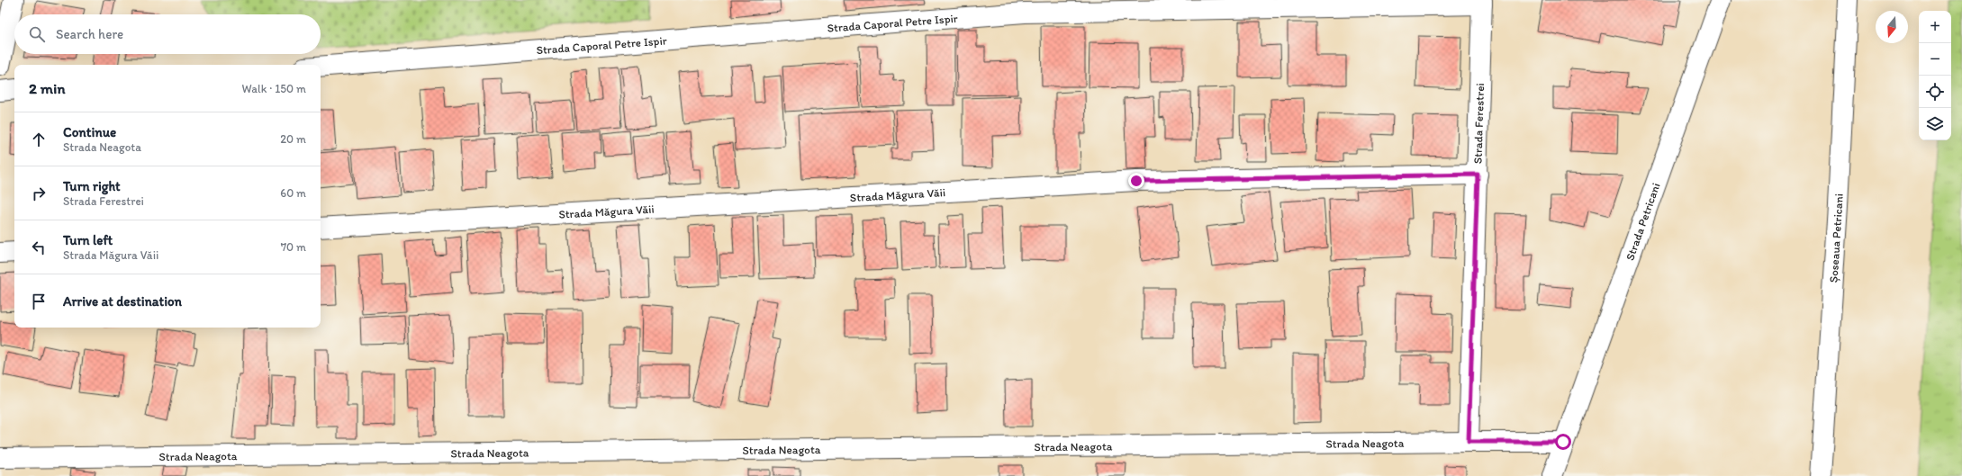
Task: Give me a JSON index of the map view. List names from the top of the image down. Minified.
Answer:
{"streets":{"street":["Strada Caporal Petre Ispir","Strada Ferestrei","Strada Măgura Văii","Strada Petricani","Șoseaua Petricani","Strada Neagota"]},"crossings":[["Strada Caporal Petre Ispir","Strada Ferestrei"],["Strada Ferestrei","Strada Măgura Văii"],["Strada Ferestrei","Strada Neagota"],["Strada Petricani","Strada Neagota"]],"north":"bottom","page":{"map_buttons":["+","−"],"search":"Search here","heading":["2 min","Walk · 150 m"],"list":[["Continue","Strada Neagota","20 m"],["Turn right","Strada Ferestrei","60 m"],["Turn left","Strada Măgura Văii","70 m"],"Arrive at destination"]}}
